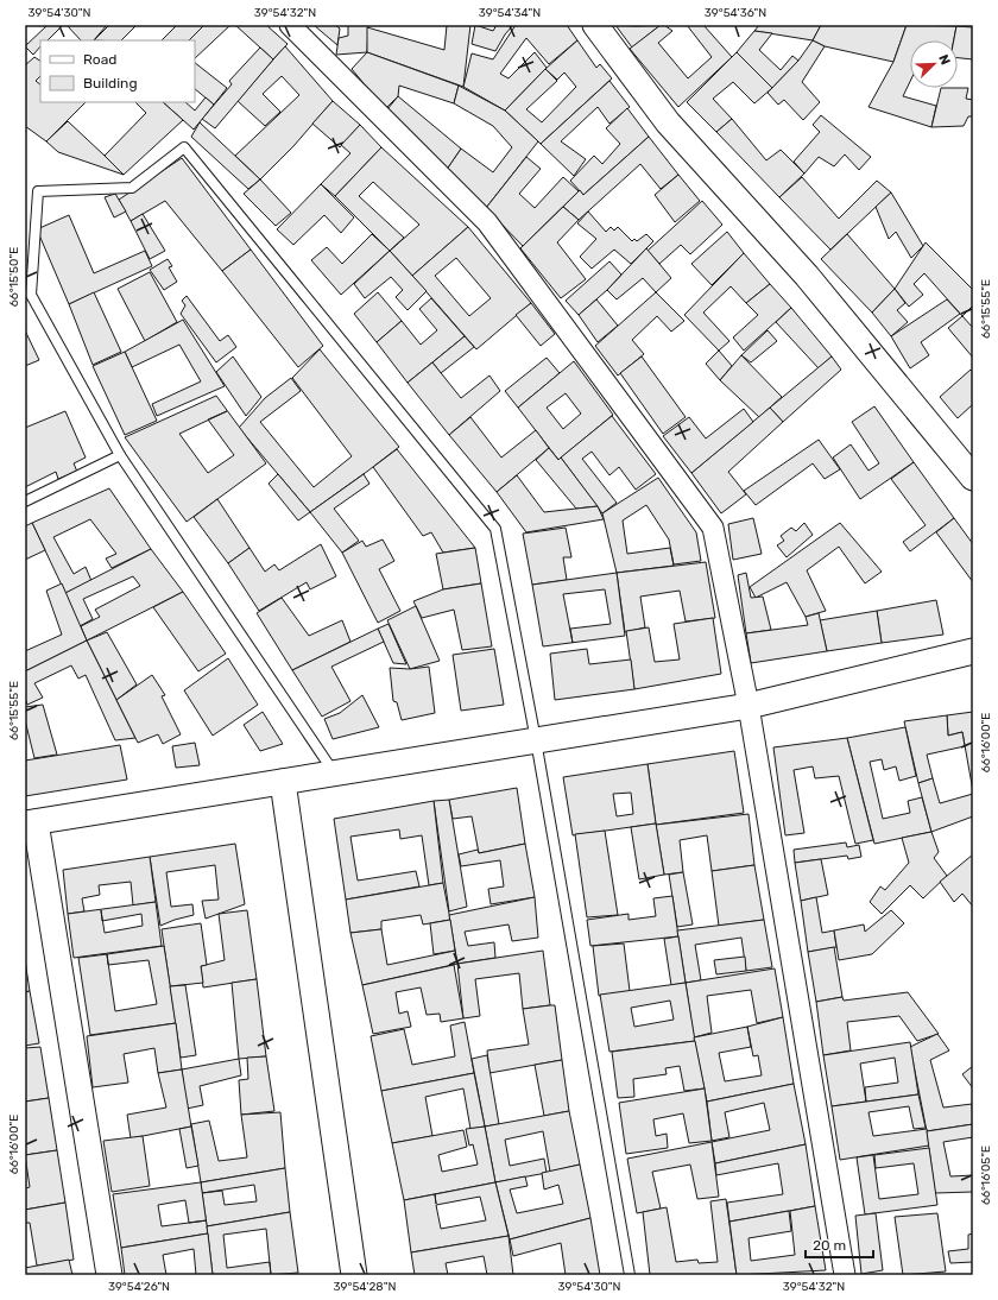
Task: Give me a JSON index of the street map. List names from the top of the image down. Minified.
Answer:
{"legend":["Road","Building"],"scale_bar":"20 m","north":"top right","coordinates":["39°54'30\"N","39°54'32\"N","39°54'34\"N","39°54'36\"N","66°15'50\"E","66°15'55\"E","66°16'00\"E","66°16'05\"E","39°54'26\"N","39°54'28\"N"]}
